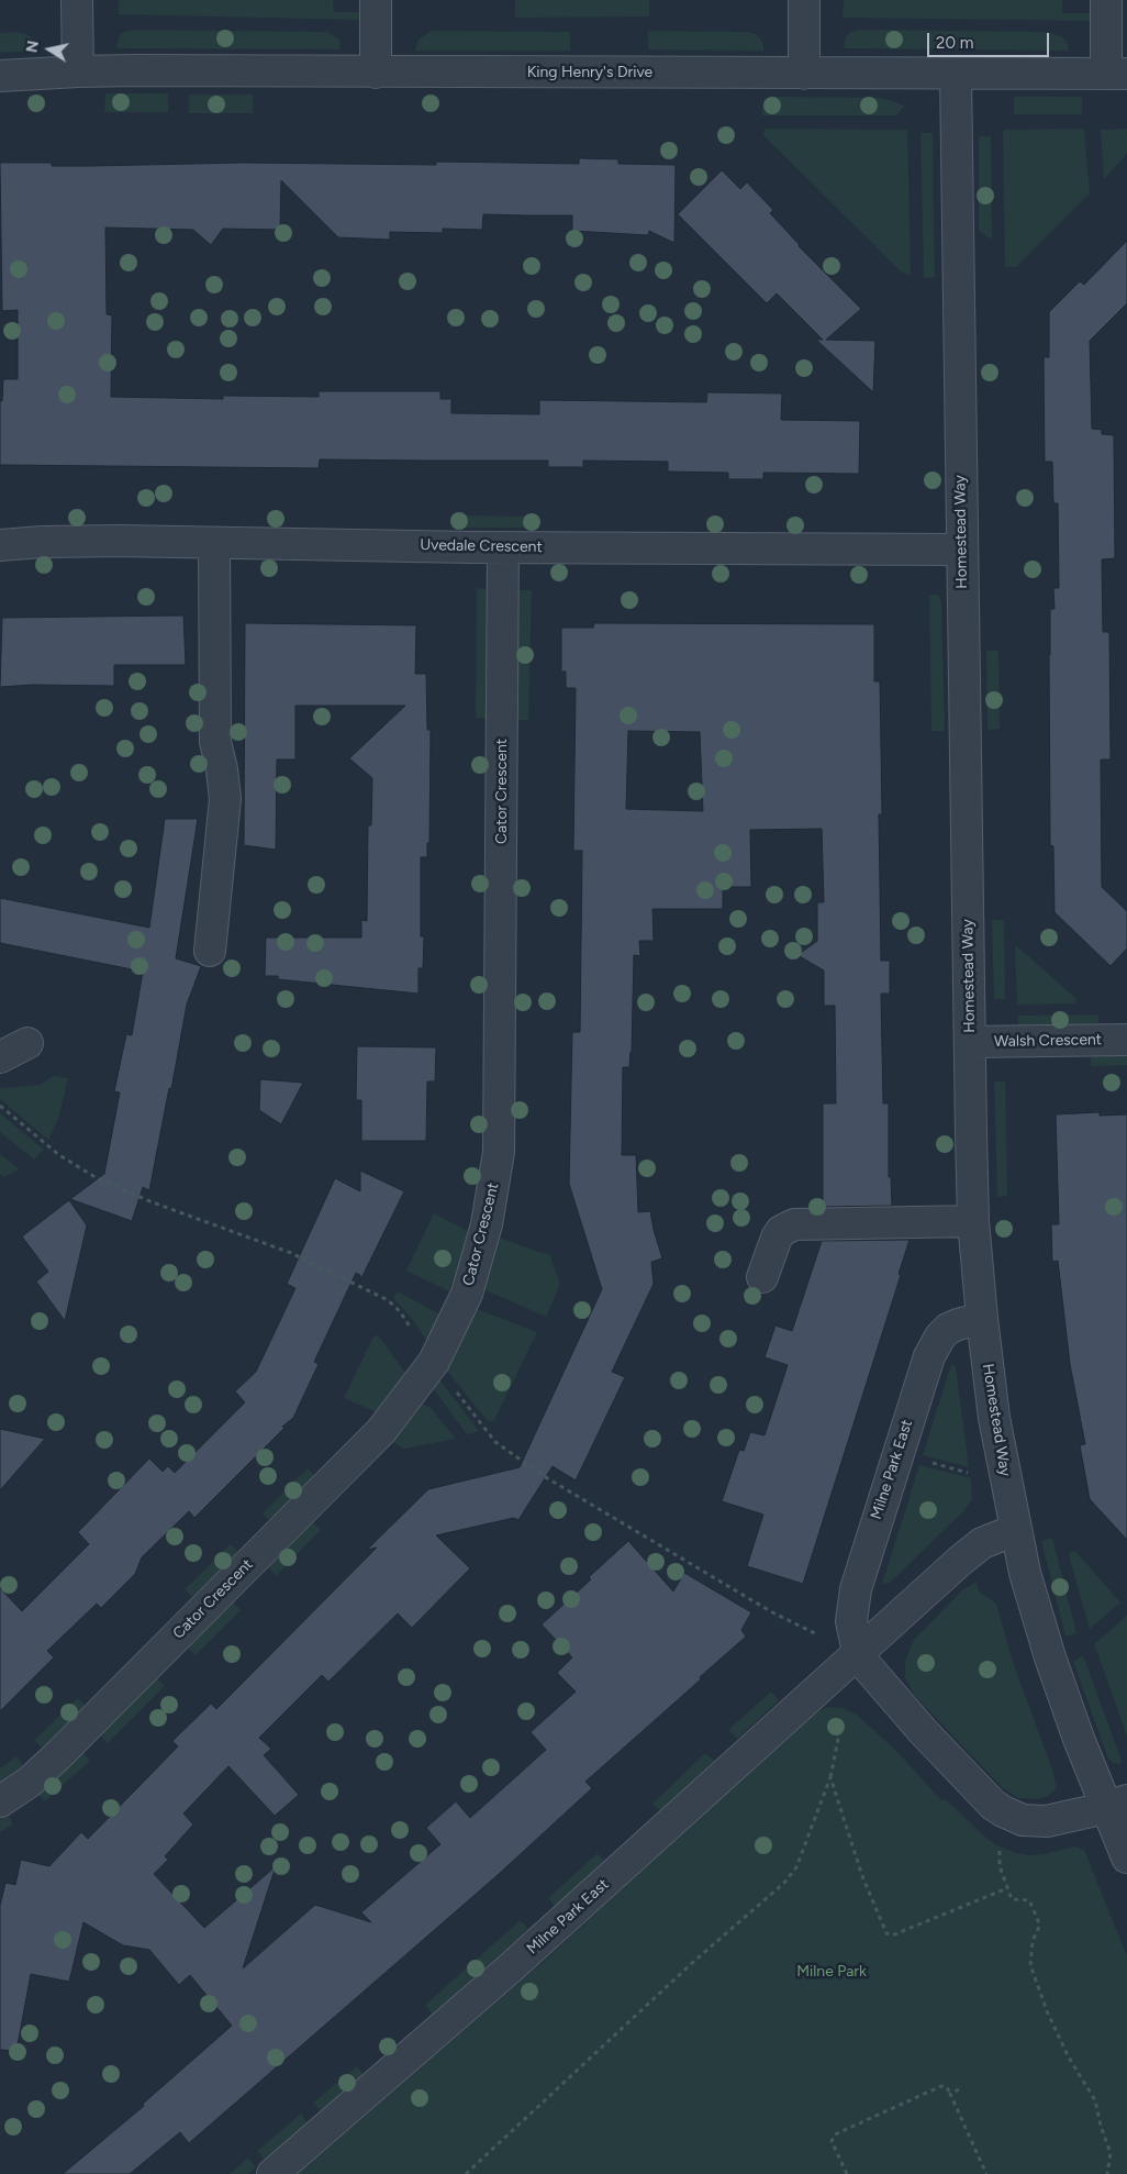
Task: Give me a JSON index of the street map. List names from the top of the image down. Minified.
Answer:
{"streets":{"street":["King Henry's Drive","Homestead Way","Uvedale Crescent","Cator Crescent","Walsh Crescent","Milne Park East"]},"crossings":[["King Henry's Drive","Homestead Way"],["Homestead Way","Uvedale Crescent"],["Homestead Way","Walsh Crescent"],["Homestead Way","Milne Park East"],["Uvedale Crescent","Cator Crescent"]],"parks":["Milne Park"],"scale_bar":"20 m","north":"left"}
